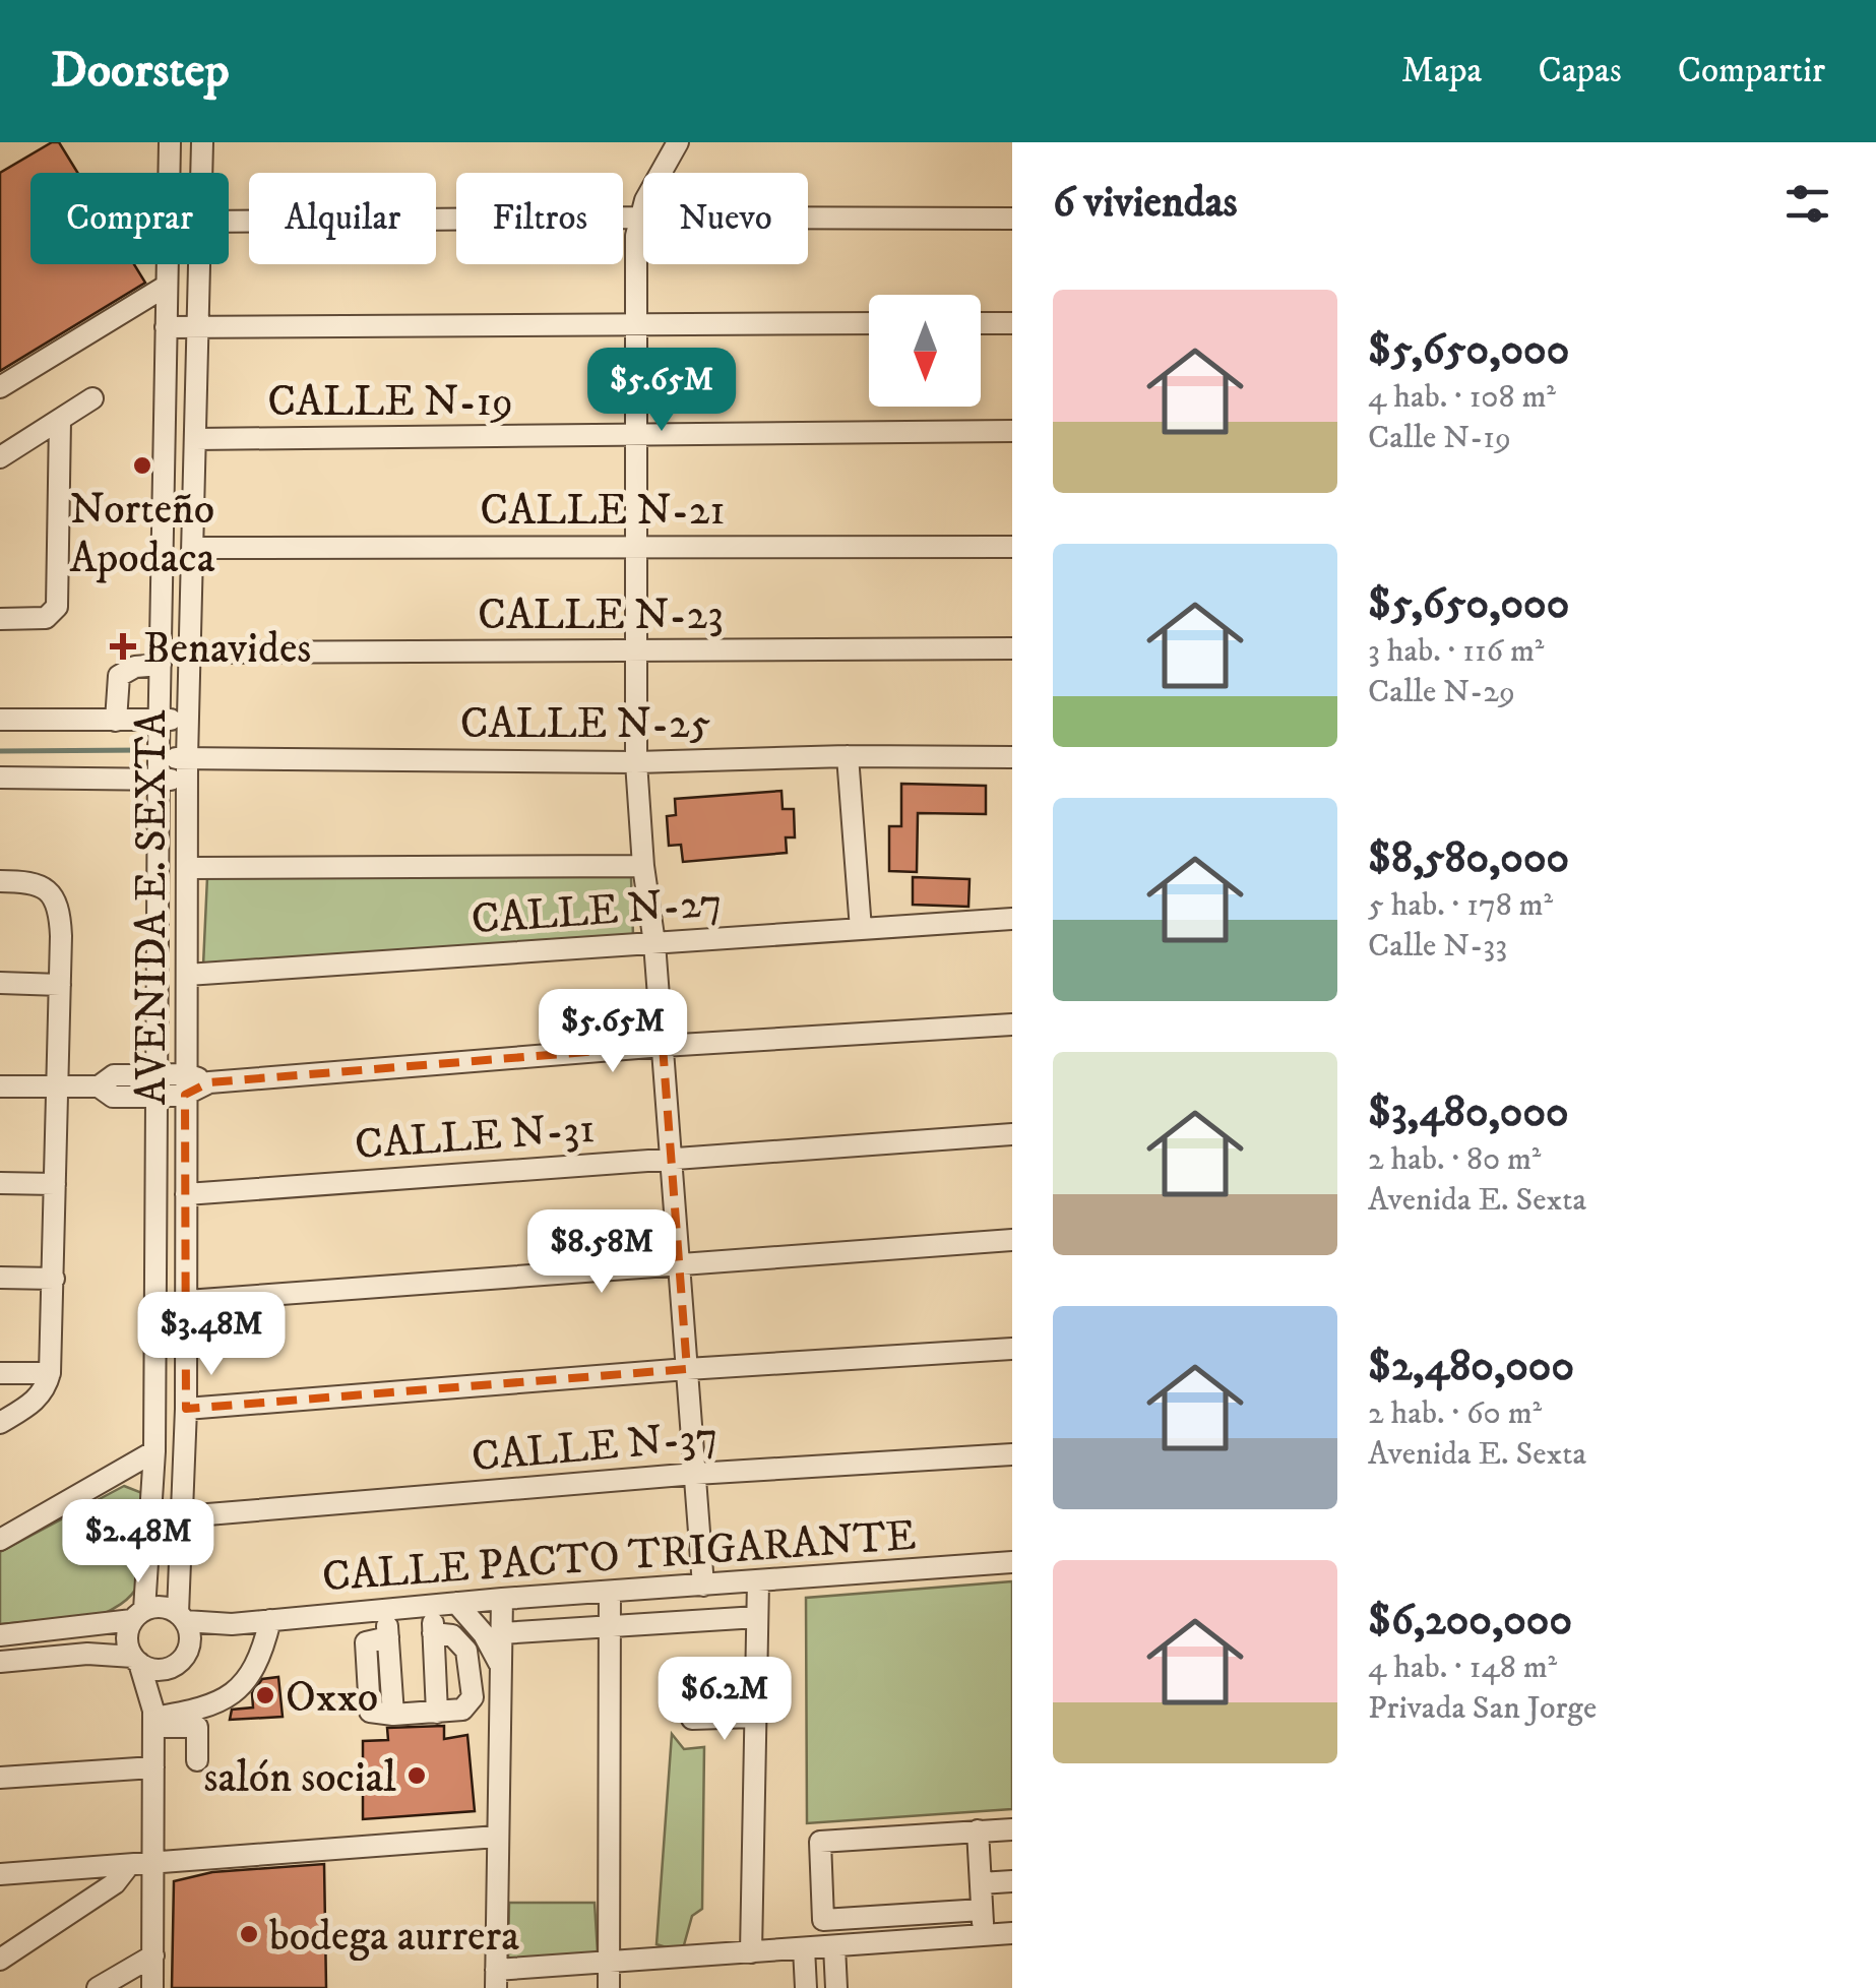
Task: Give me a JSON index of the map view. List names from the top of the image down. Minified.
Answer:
{"streets":{"street":["CALLE N-19","CALLE N-21","CALLE N-23","CALLE N-25","AVENIDA E. SEXTA","CALLE N-27","CALLE N-31","CALLE N-37","CALLE PACTO TRIGARANTE"]},"crossings":[["CALLE N-19","AVENIDA E. SEXTA"],["CALLE N-21","AVENIDA E. SEXTA"],["CALLE N-23","AVENIDA E. SEXTA"],["CALLE N-25","AVENIDA E. SEXTA"],["AVENIDA E. SEXTA","CALLE N-27"],["AVENIDA E. SEXTA","CALLE N-31"],["AVENIDA E. SEXTA","CALLE N-37"],["AVENIDA E. SEXTA","CALLE PACTO TRIGARANTE"]],"places":{"other":["Norteño Apodaca","Oxxo","salón social","bodega aurrera"],"health":["Benavides"]},"north":"bottom","page":{"header":"Doorstep","nav":["Mapa","Capas","Compartir"],"heading":"6 viviendas","chip":["Comprar","Alquilar","Filtros","Nuevo"],"list":[{"name":"$5,650,000","note":"4 hab. · 108 m² · Calle N-19"},{"name":"$5,650,000","note":"3 hab. · 116 m² · Calle N-29"},{"name":"$8,580,000","note":"5 hab. · 178 m² · Calle N-33"},{"name":"$3,480,000","note":"2 hab. · 80 m² · Avenida E. Sexta"},{"name":"$2,480,000","note":"2 hab. · 60 m² · Avenida E. Sexta"},{"name":"$6,200,000","note":"4 hab. · 148 m² · Privada San Jorge"}],"price":["$5.65M","$5.65M","$8.58M","$3.48M","$2.48M","$6.2M"]}}
